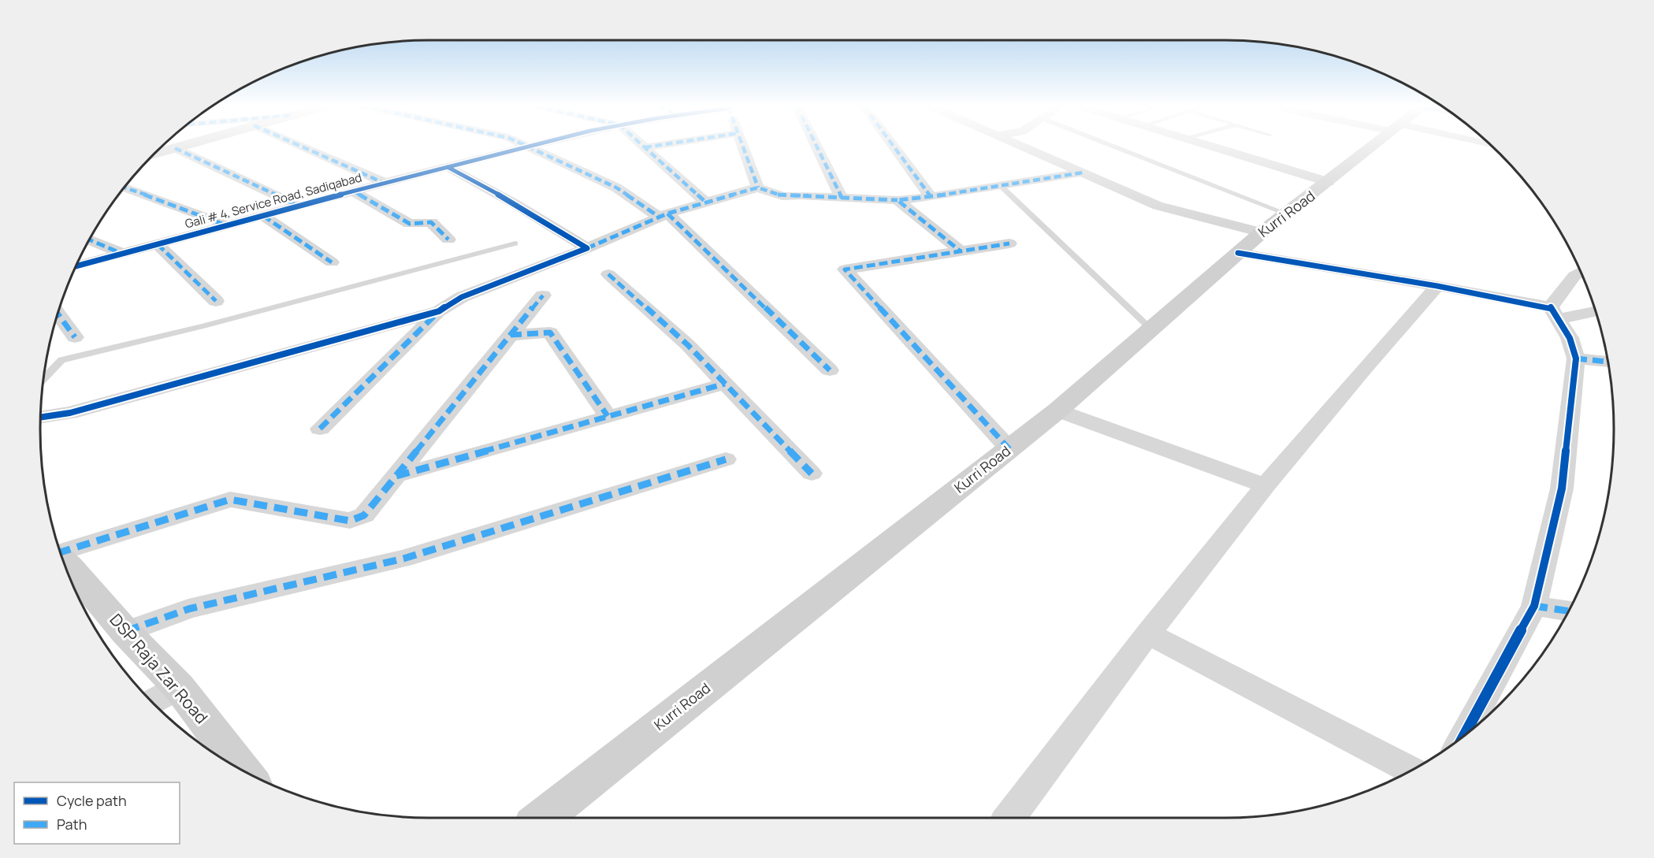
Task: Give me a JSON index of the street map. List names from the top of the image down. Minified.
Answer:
{"streets":{"main road":["Kurri Road","DSP Raja Zar Road"],"street":["Gali # 4, Service Road, Sadiqabad"]},"legend":["Cycle path","Path"]}
